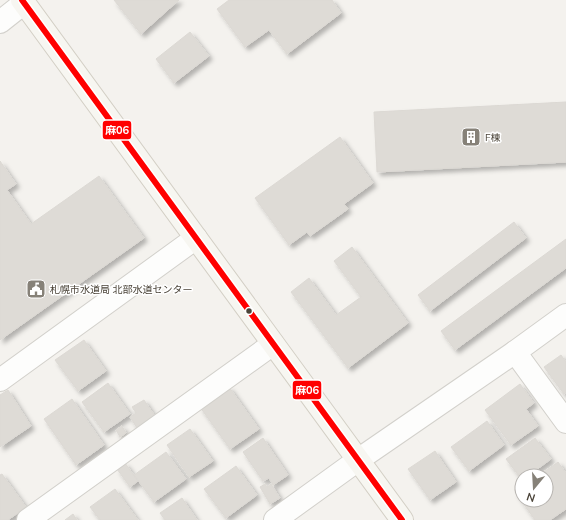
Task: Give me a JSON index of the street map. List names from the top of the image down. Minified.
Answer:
{"places":{"building":["F棟"],"public building":["札幌市水道局 北部水道センター"]},"lines":["transit line 麻06"],"north":"bottom"}
